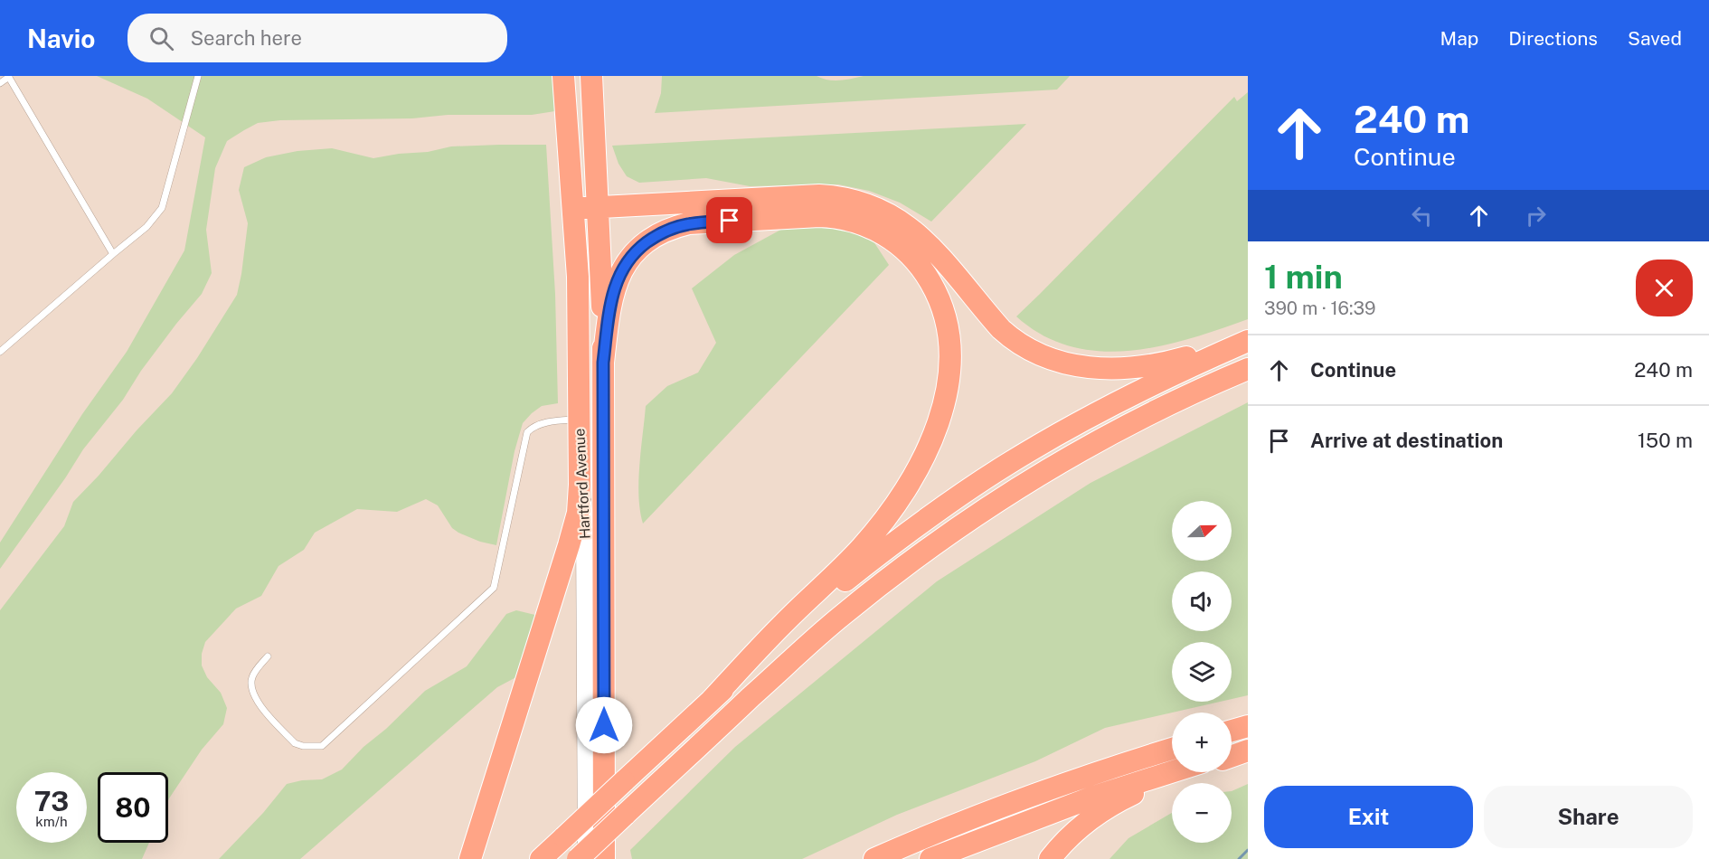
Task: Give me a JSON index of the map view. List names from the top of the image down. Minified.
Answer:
{"streets":{"highway":["Hartford Avenue"]},"north":"right","page":{"header":"Navio","search":"Search here","nav":["Map","Directions","Saved"],"turn":["240 m","Continue"],"heading":["1 min","390 m · 16:39"],"list":[{"name":"Continue","value":"240 m"},{"name":"Arrive at destination","value":"150 m"}],"map_buttons":["+","−"],"speed":"73 km/h","limit":"80","buttons":["Exit","Share"]}}
